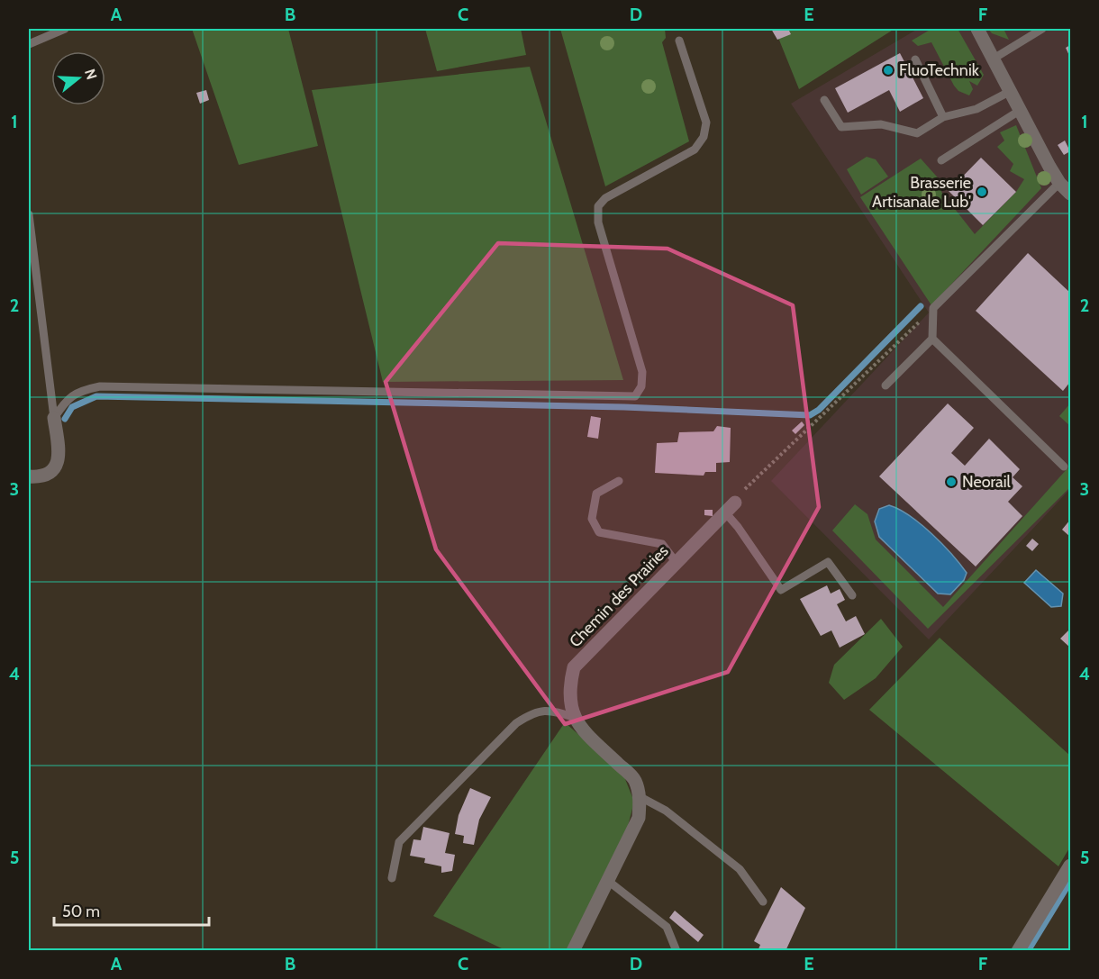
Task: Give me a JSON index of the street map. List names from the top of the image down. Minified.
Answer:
{"streets":{"street":["Chemin des Prairies"]},"places":["FluoTechnik","Brasserie Artisanale Lub'","Neorail"],"scale_bar":"50 m","north":"right","grid":{"columns":["A","B","C","D","E","F"],"rows":["1","2","3","4","5"]}}
